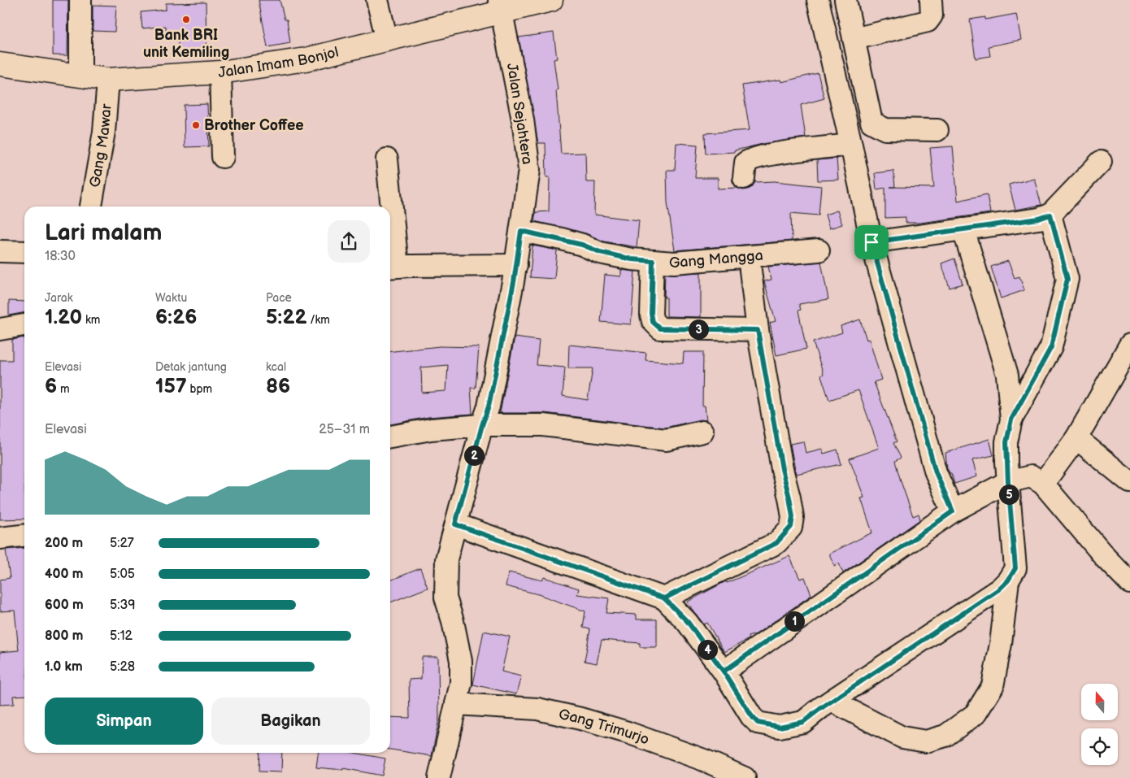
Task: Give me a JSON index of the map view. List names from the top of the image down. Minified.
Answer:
{"streets":{"highway":["Jalan Imam Bonjol"],"street":["Jalan Sejahtera","Gang Mawar","Gang Mangga","Gang Trimurjo"]},"crossings":[["Jalan Imam Bonjol","Jalan Sejahtera"],["Jalan Imam Bonjol","Gang Mawar"],["Jalan Sejahtera","Gang Mangga"],["Jalan Sejahtera","Gang Trimurjo"]],"places":["Bank BRI unit Kemiling","Brother Coffee"],"north":"top","page":{"heading":["Lari malam","18:30"],"stats":[["Jarak","1.20 km"],["Waktu","6:26"],["Pace","5:22 /km"],["Elevasi","6 m"],["Detak jantung","157 bpm"],["kcal","86"]],"pins":["3","2","5","1","4"],"chart":["Elevasi","25–31 m"],"list":[{"name":"200 m","note":"5:27"},{"name":"400 m","note":"5:05"},{"name":"600 m","note":"5:39"},{"name":"800 m","note":"5:12"},{"name":"1.0 km","note":"5:28"}],"buttons":["Simpan","Bagikan"]}}
